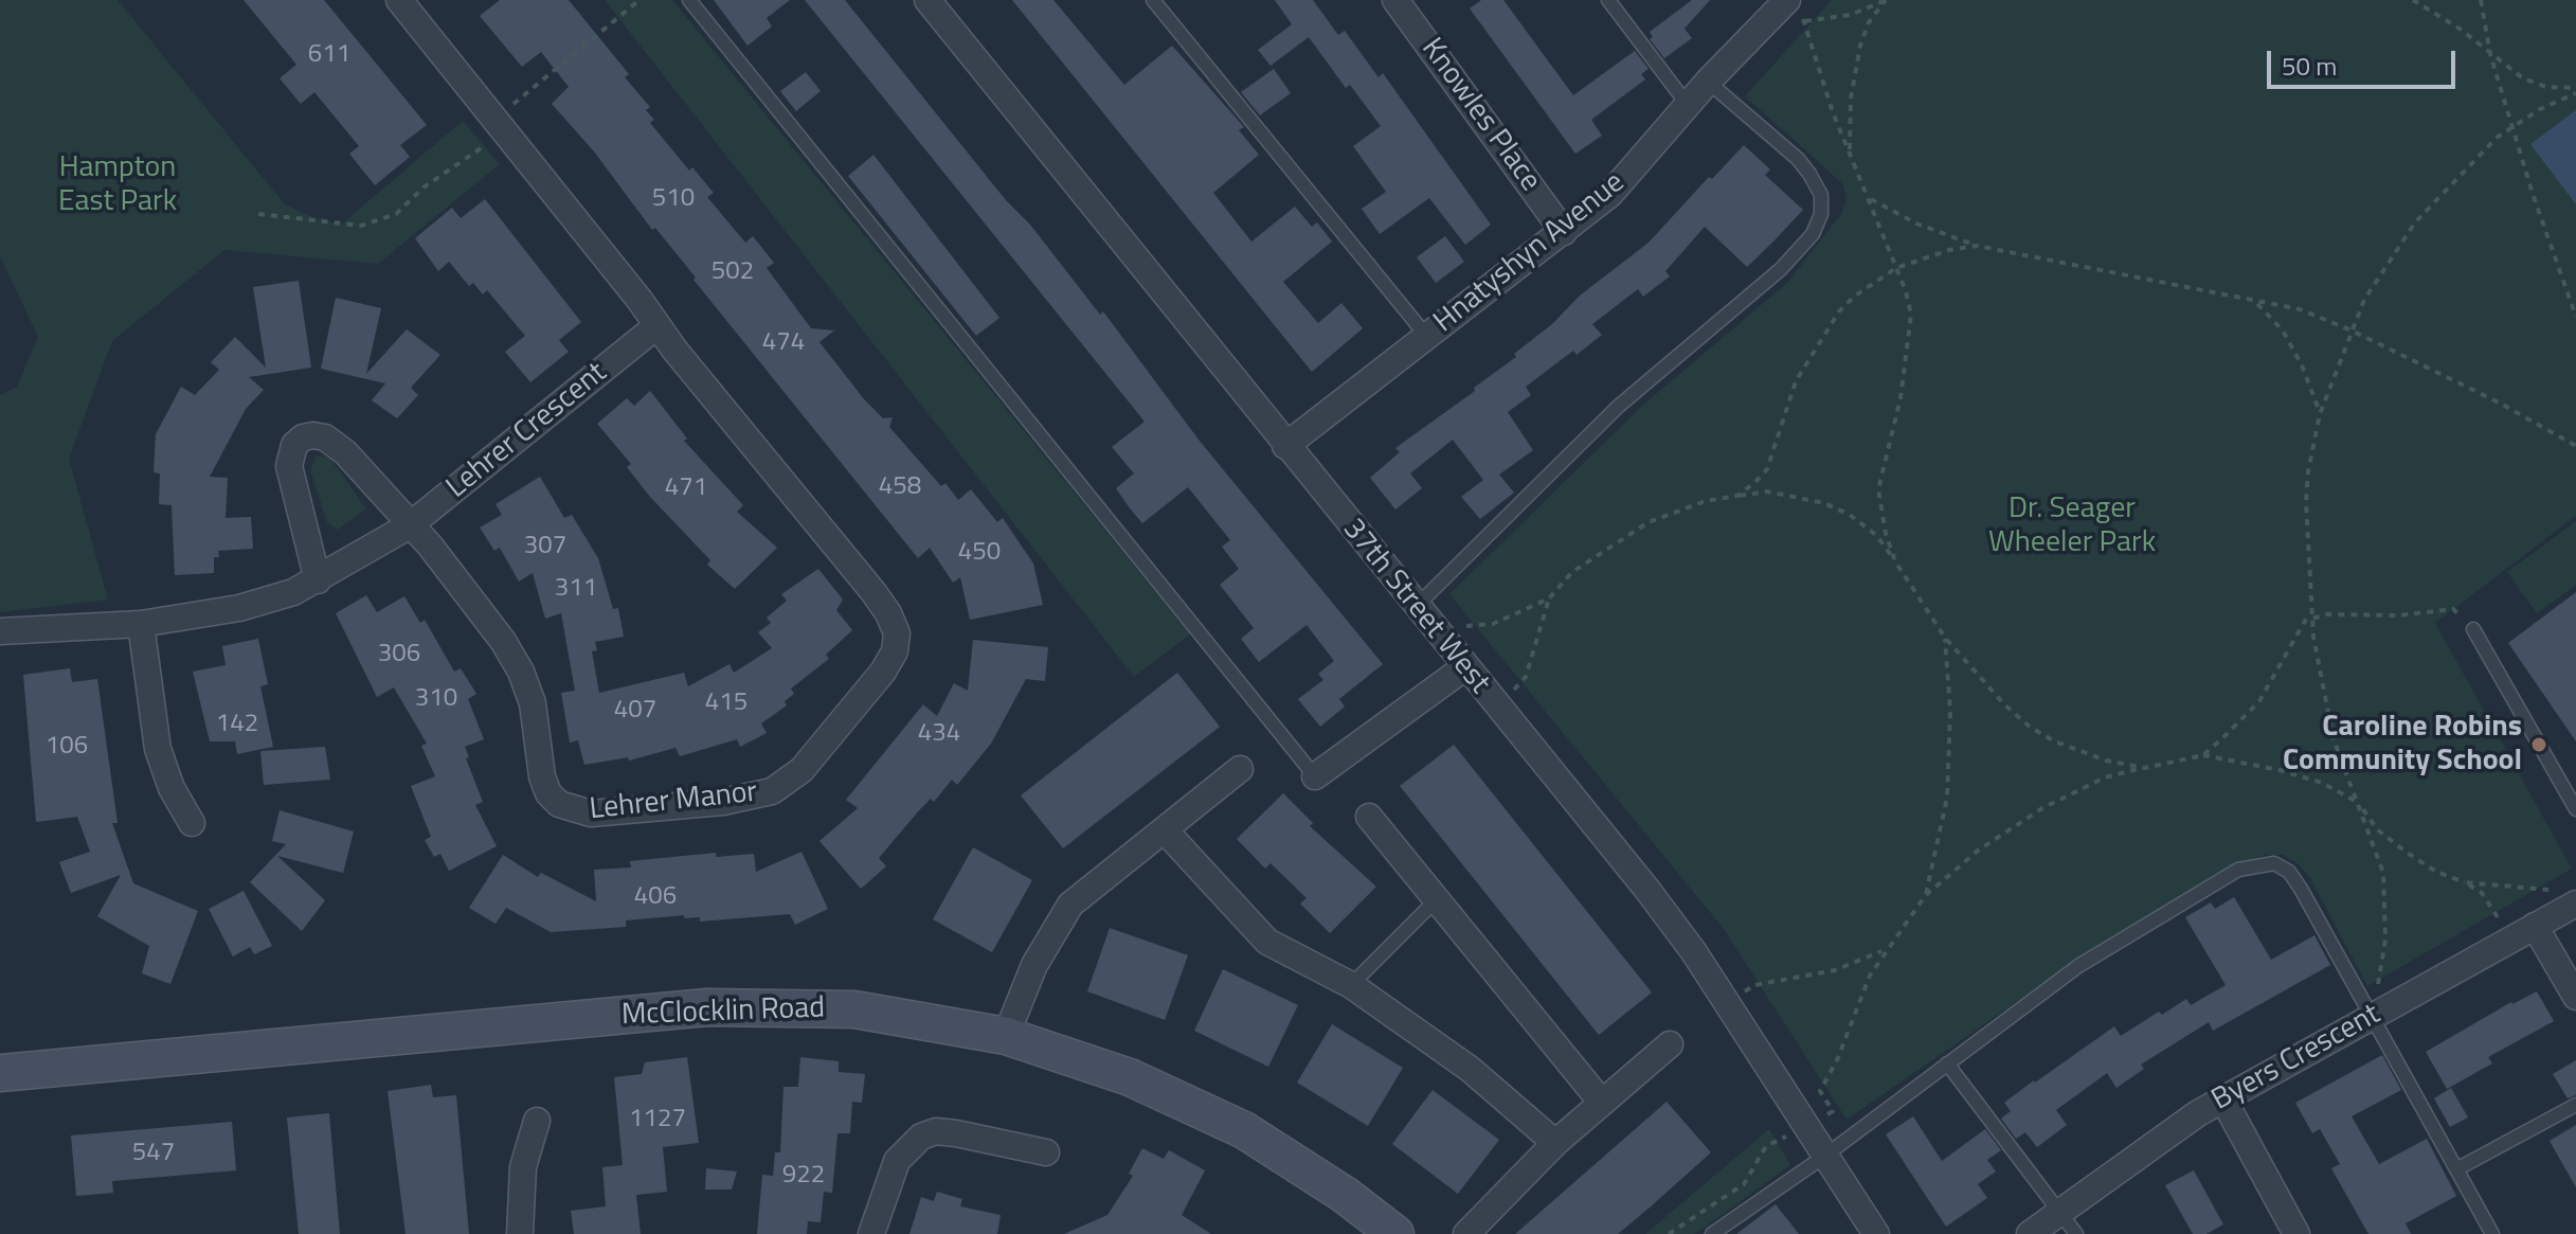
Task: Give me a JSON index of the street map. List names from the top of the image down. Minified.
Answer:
{"streets":{"street":["Knowles Place","Hnatyshyn Avenue","Lehrer Crescent","37th Street West","Lehrer Manor","McClocklin Road","Byers Crescent"]},"crossings":[["Knowles Place","Hnatyshyn Avenue"],["Hnatyshyn Avenue","37th Street West"],["Lehrer Crescent","Lehrer Manor"]],"parks":["Hampton East Park","Dr. Seager Wheeler Park"],"places":["Caroline Robins Community School"],"house_numbers":["611","510","502","474","458","471","307","450","311","306","310","415","407","142","434","106","406","1127","547","922"],"scale_bar":"50 m"}
